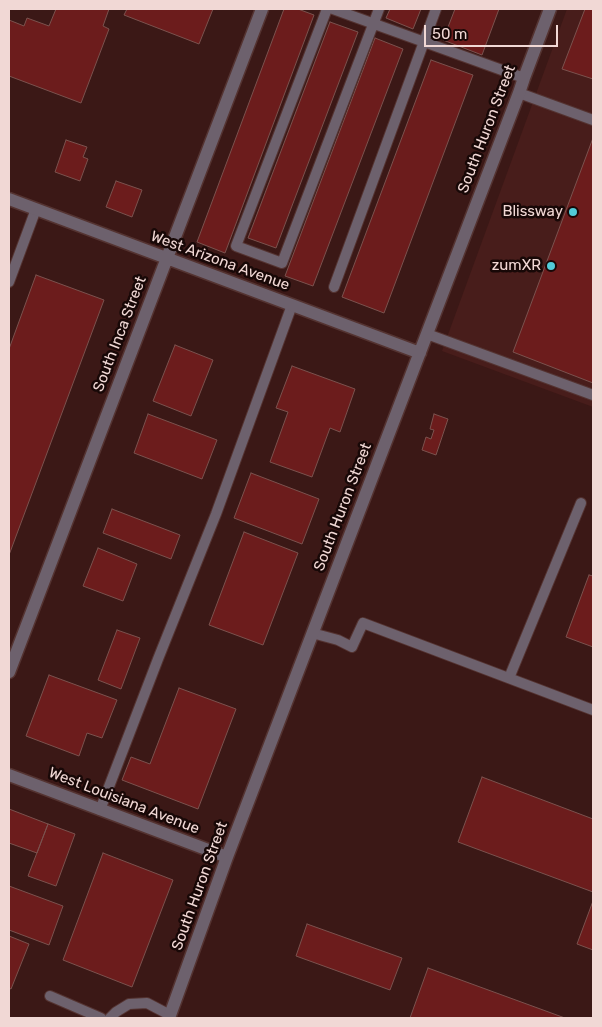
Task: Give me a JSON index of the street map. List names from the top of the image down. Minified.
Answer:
{"streets":{"street":["South Huron Street","West Arizona Avenue","South Inca Street","West Louisiana Avenue"]},"crossings":[["South Huron Street","West Arizona Avenue"],["South Huron Street","West Louisiana Avenue"],["West Arizona Avenue","South Inca Street"]],"places":["Blissway","zumXR"],"scale_bar":"50 m"}
